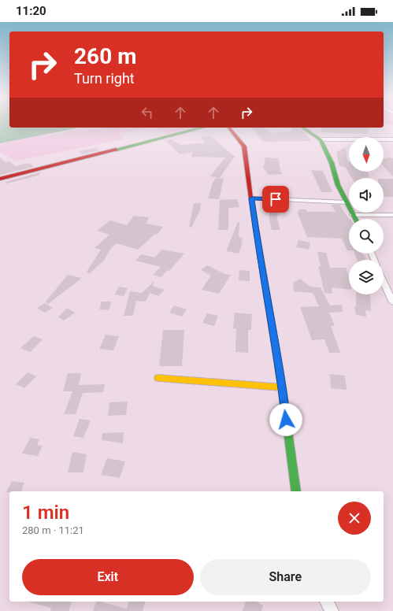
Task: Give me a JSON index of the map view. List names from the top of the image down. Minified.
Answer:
{"north":"bottom","page":{"status":"11:20","turn":["260 m","Turn right"],"heading":["1 min","280 m · 11:21"],"buttons":["Exit","Share"]}}
